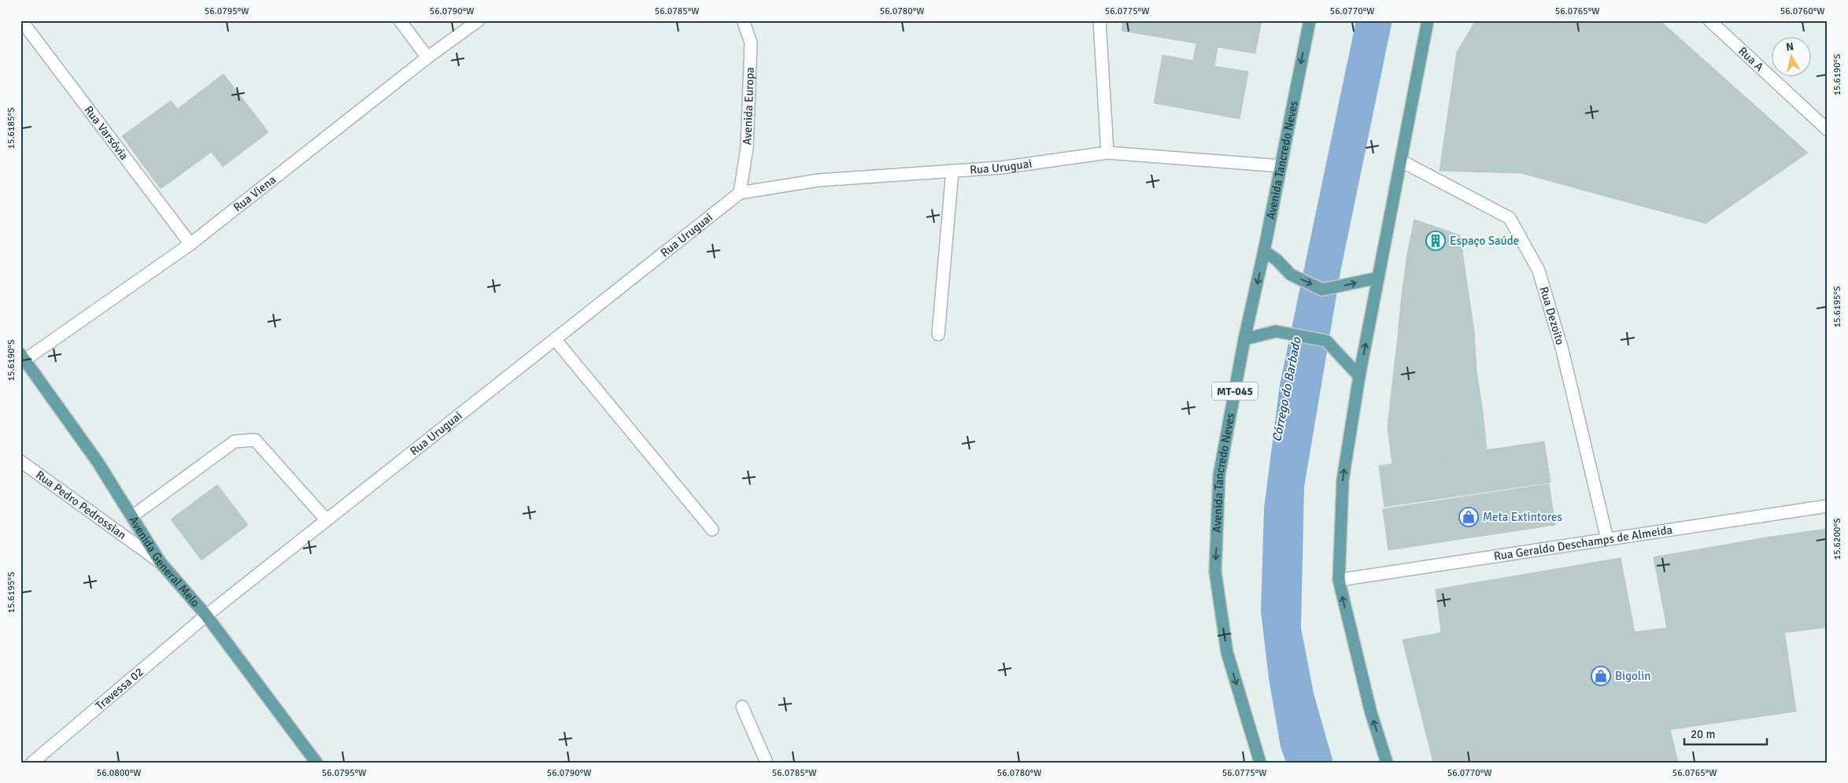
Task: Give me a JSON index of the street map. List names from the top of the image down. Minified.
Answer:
{"streets":{"main road":["Avenida Tancredo Neves","MT-045","Avenida General Melo"],"street":["Rua A","Avenida Europa","Rua Varsóvia","Rua Uruguai","Rua Viena","Rua Dezoito","Rua Pedro Pedrossian","Rua Geraldo Deschamps de Almeida","Travessa 02"]},"crossings":[["Avenida Europa","Rua Uruguai"],["Rua Varsóvia","Rua Viena"],["Avenida Tancredo Neves","Rua Uruguai"],["Rua Uruguai","Avenida General Melo"],["Rua Uruguai","Travessa 02"],["Rua Viena","Avenida General Melo"],["Rua Dezoito","Rua Geraldo Deschamps de Almeida"],["Rua Pedro Pedrossian","Avenida General Melo"],["Avenida General Melo","Travessa 02"]],"one_way":["Avenida Tancredo Neves"],"water":["Córrego do Barbado"],"places":{"building":["Espaço Saúde"],"shop":["Meta Extintores","Bigolin"]},"scale_bar":"20 m","north":"top","coordinates":["56.0795°W","56.0790°W","56.0785°W","56.0780°W","56.0775°W","56.0770°W","56.0765°W","56.0760°W","15.6190°S","15.6185°S","15.6195°S","15.6200°S","56.0800°W"]}
